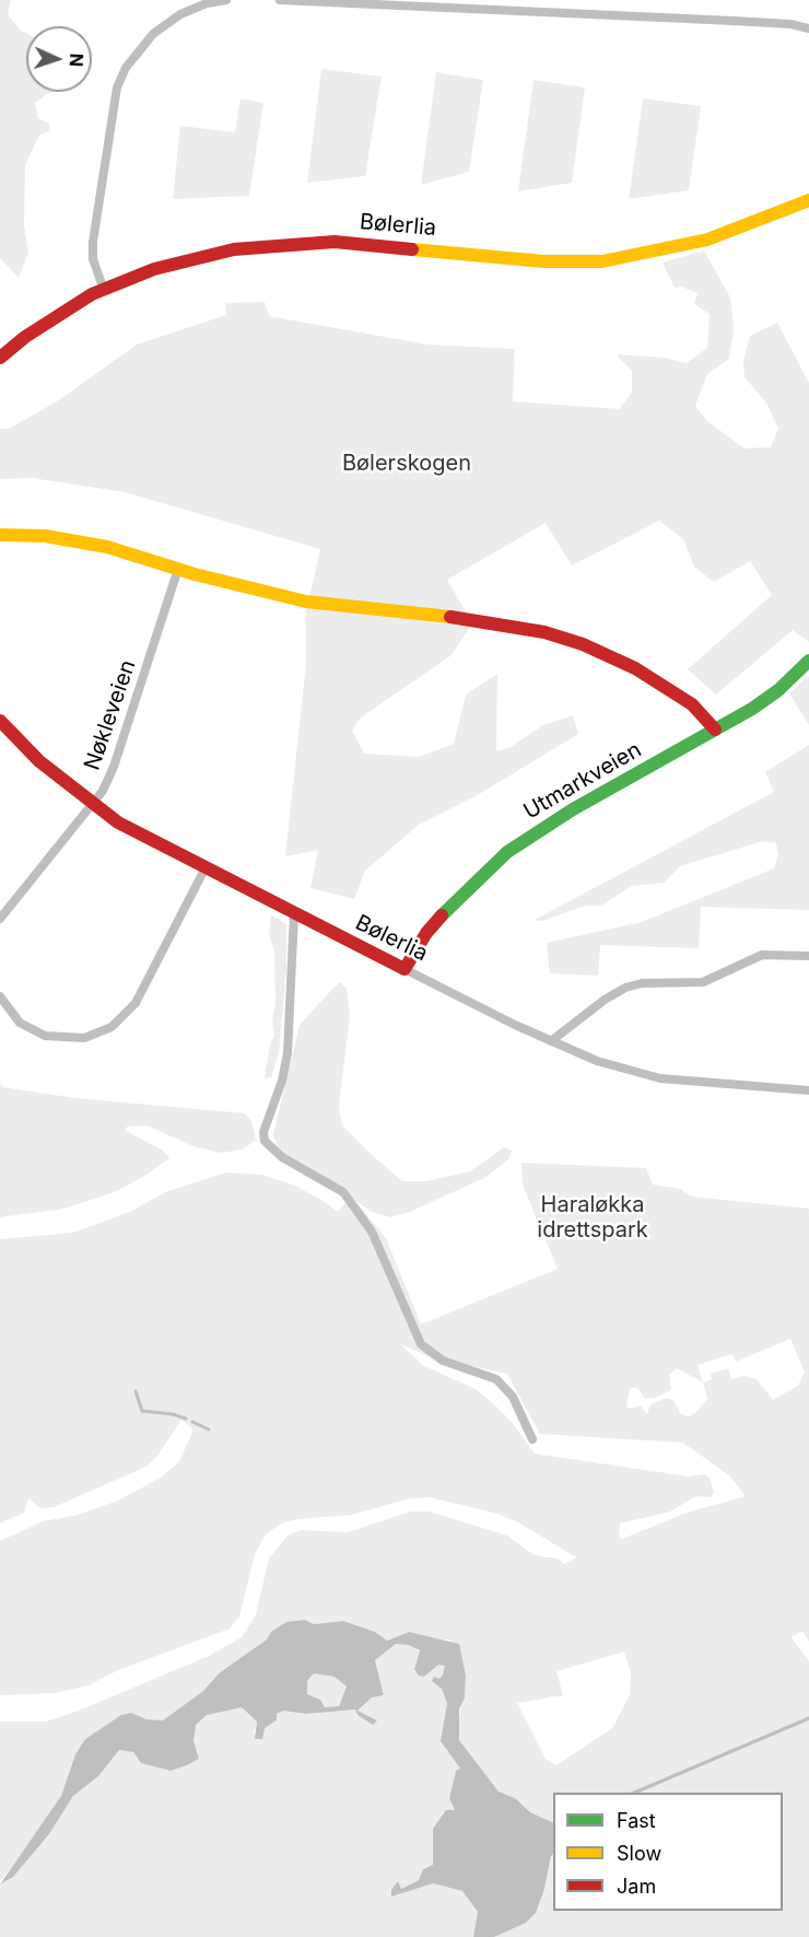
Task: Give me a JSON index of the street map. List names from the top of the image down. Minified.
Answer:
{"streets":{"street":["Bølerlia","Nøkleveien","Utmarkveien"]},"crossings":[["Bølerlia","Nøkleveien"],["Bølerlia","Utmarkveien"]],"parks":["Bølerskogen","Haraløkka idrettspark"],"legend":["Fast","Slow","Jam"],"north":"right"}
